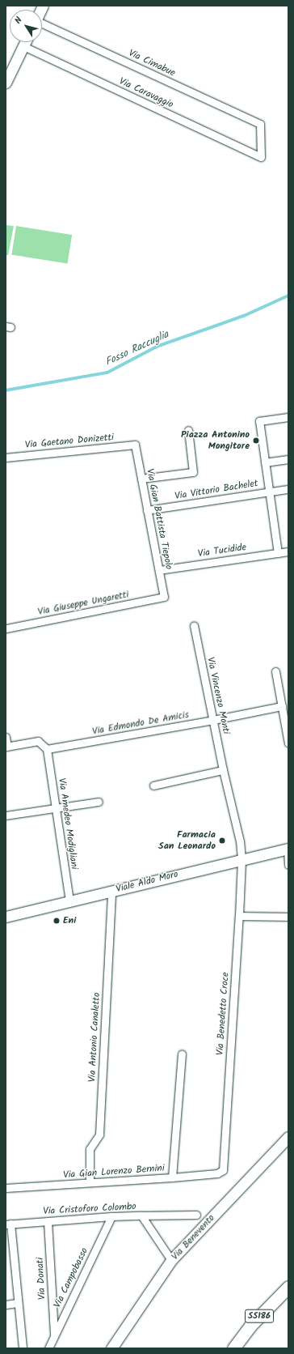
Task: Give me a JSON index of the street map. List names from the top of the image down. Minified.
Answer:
{"streets":{"main road":["Viale Aldo Moro","Via Benevento","SS186"],"street":["Via Cimabue","Via Caravaggio","Via Gaetano Donizetti","Via Vittorio Bachelet","Via Gian Battista Tiepolo","Via Tucidide","Via Giuseppe Ungaretti","Via Vincenzo Monti","Via Edmondo De Amicis","Via Amedeo Modigliani","Via Benedetto Croce","Via Antonio Canaletto","Via Gian Lorenzo Bernini","Via Cristoforo Colombo","Via Campobasso","Via Donati"]},"crossings":[["Via Cimabue","Via Caravaggio"],["Via Gaetano Donizetti","Via Gian Battista Tiepolo"],["Via Vittorio Bachelet","Via Gian Battista Tiepolo"],["Via Gian Battista Tiepolo","Via Tucidide"],["Via Gian Battista Tiepolo","Via Giuseppe Ungaretti"],["Via Vincenzo Monti","Via Edmondo De Amicis"],["Via Vincenzo Monti","Viale Aldo Moro"],["Via Vincenzo Monti","Via Benedetto Croce"],["Via Edmondo De Amicis","Via Amedeo Modigliani"],["Via Amedeo Modigliani","Viale Aldo Moro"],["Viale Aldo Moro","Via Benedetto Croce"],["Viale Aldo Moro","Via Antonio Canaletto"],["Via Benedetto Croce","Via Gian Lorenzo Bernini"],["Via Antonio Canaletto","Via Gian Lorenzo Bernini"],["Via Cristoforo Colombo","Via Benevento"],["Via Cristoforo Colombo","Via Campobasso"],["Via Cristoforo Colombo","Via Donati"],["Via Campobasso","Via Donati"]],"water":["Fosso Raccuglia"],"places":["Piazza Antonino Mongitore","Farmacia San Leonardo","Eni"],"north":"top left"}
